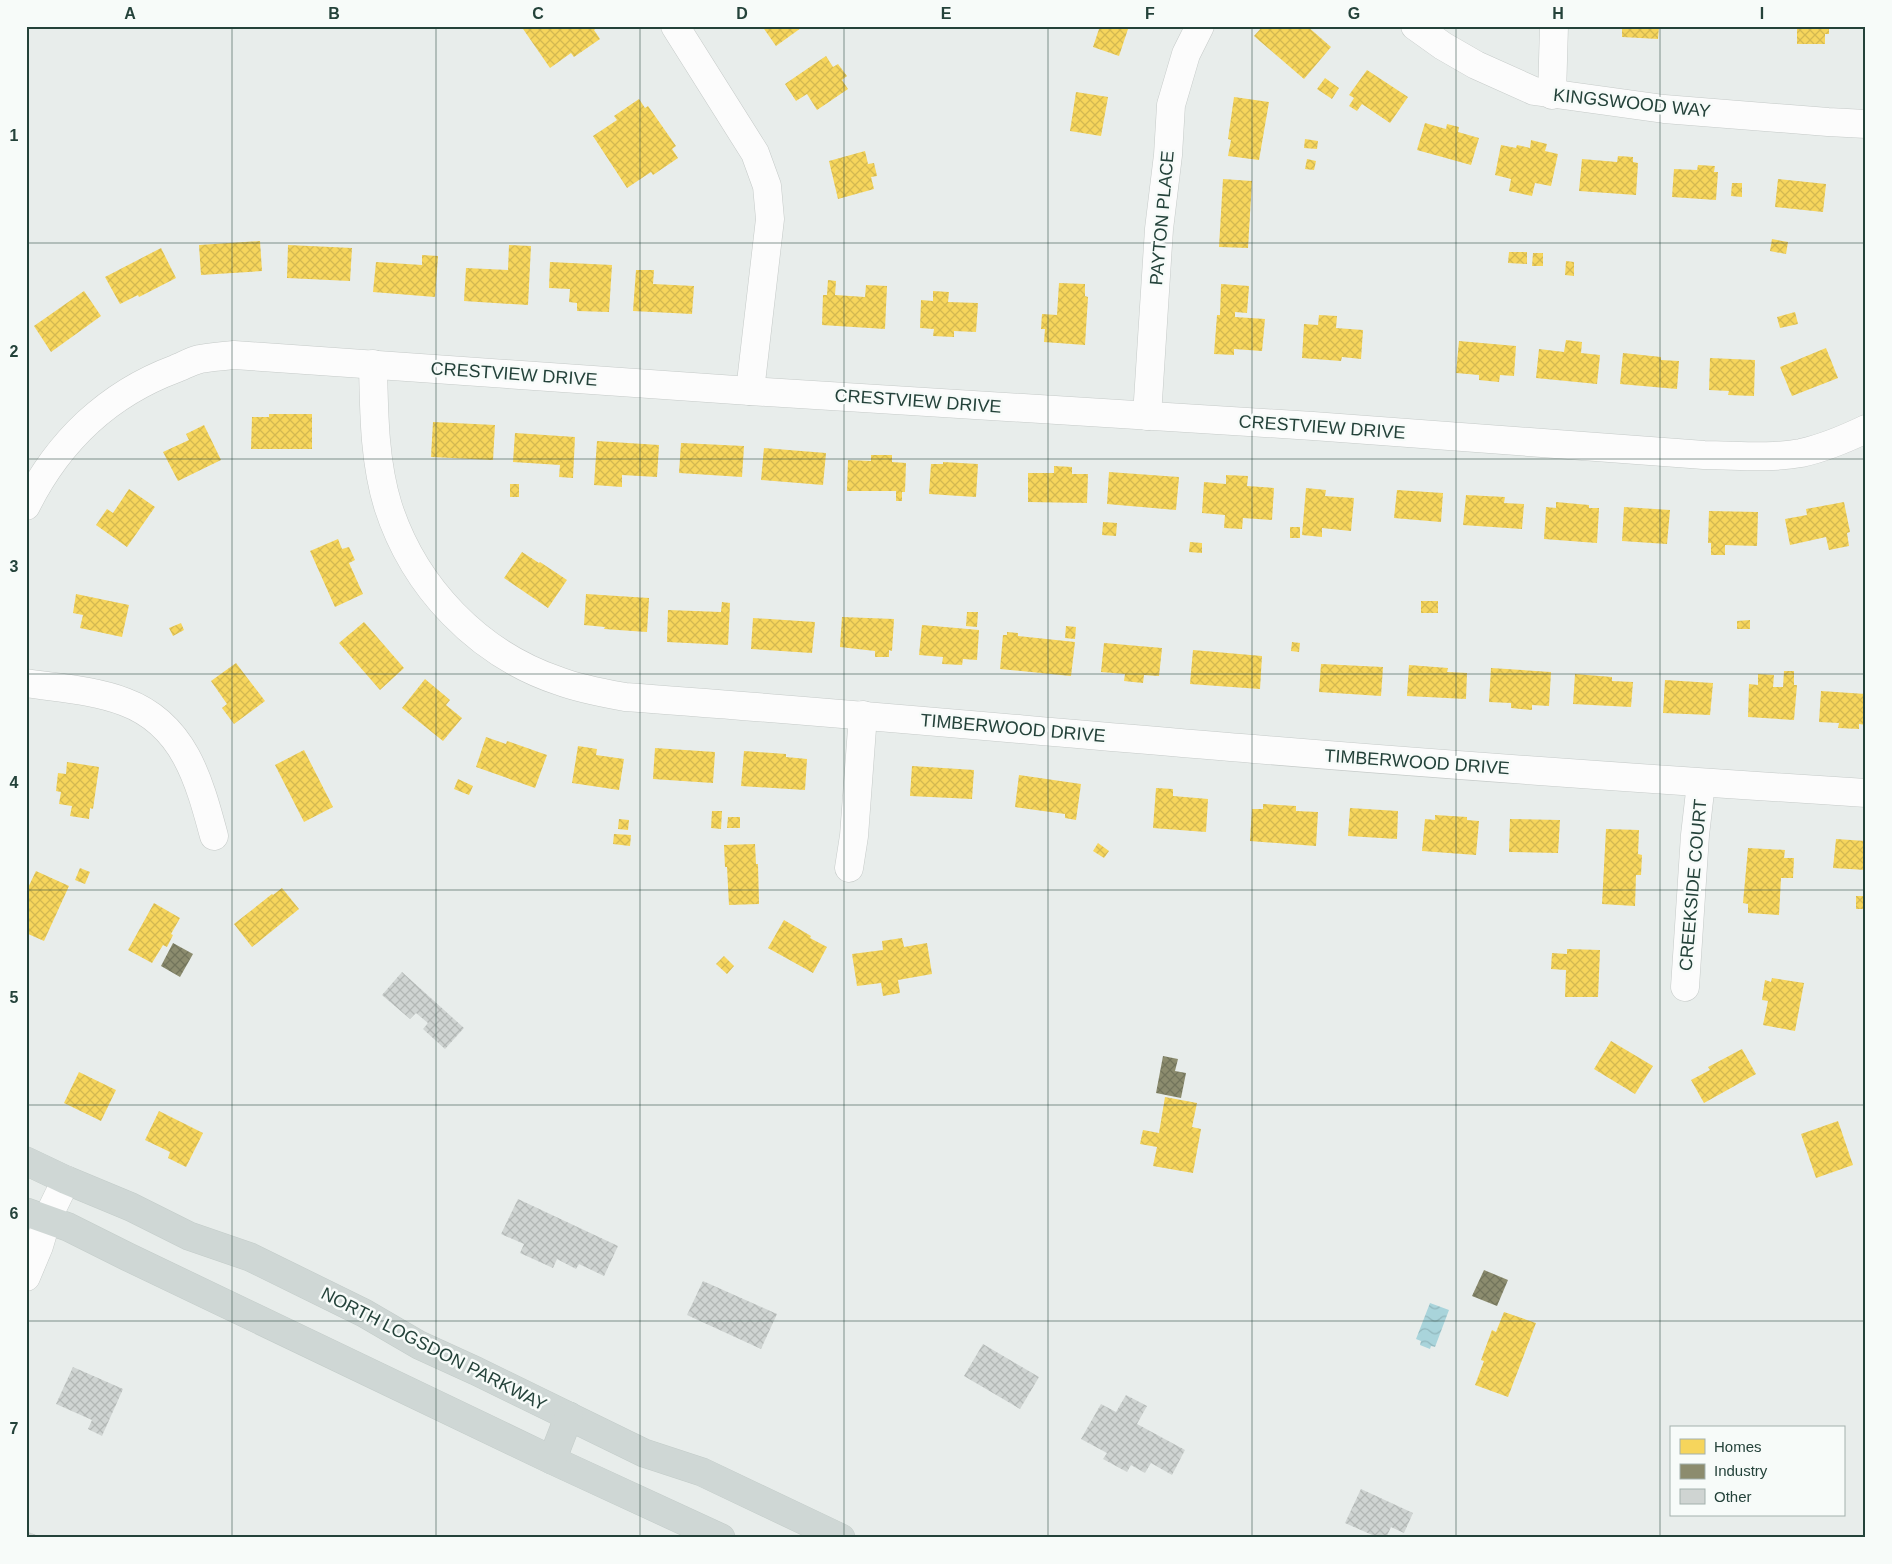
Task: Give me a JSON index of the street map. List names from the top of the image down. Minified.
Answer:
{"streets":{"main road":["NORTH LOGSDON PARKWAY"],"street":["KINGSWOOD WAY","PAYTON PLACE","CRESTVIEW DRIVE","TIMBERWOOD DRIVE","CREEKSIDE COURT"]},"crossings":[["PAYTON PLACE","CRESTVIEW DRIVE"],["CRESTVIEW DRIVE","TIMBERWOOD DRIVE"],["TIMBERWOOD DRIVE","CREEKSIDE COURT"]],"legend":["Homes","Industry","Other"],"grid":{"columns":["A","B","C","D","E","F","G","H","I"],"rows":["1","2","3","4","5","6","7"]}}
